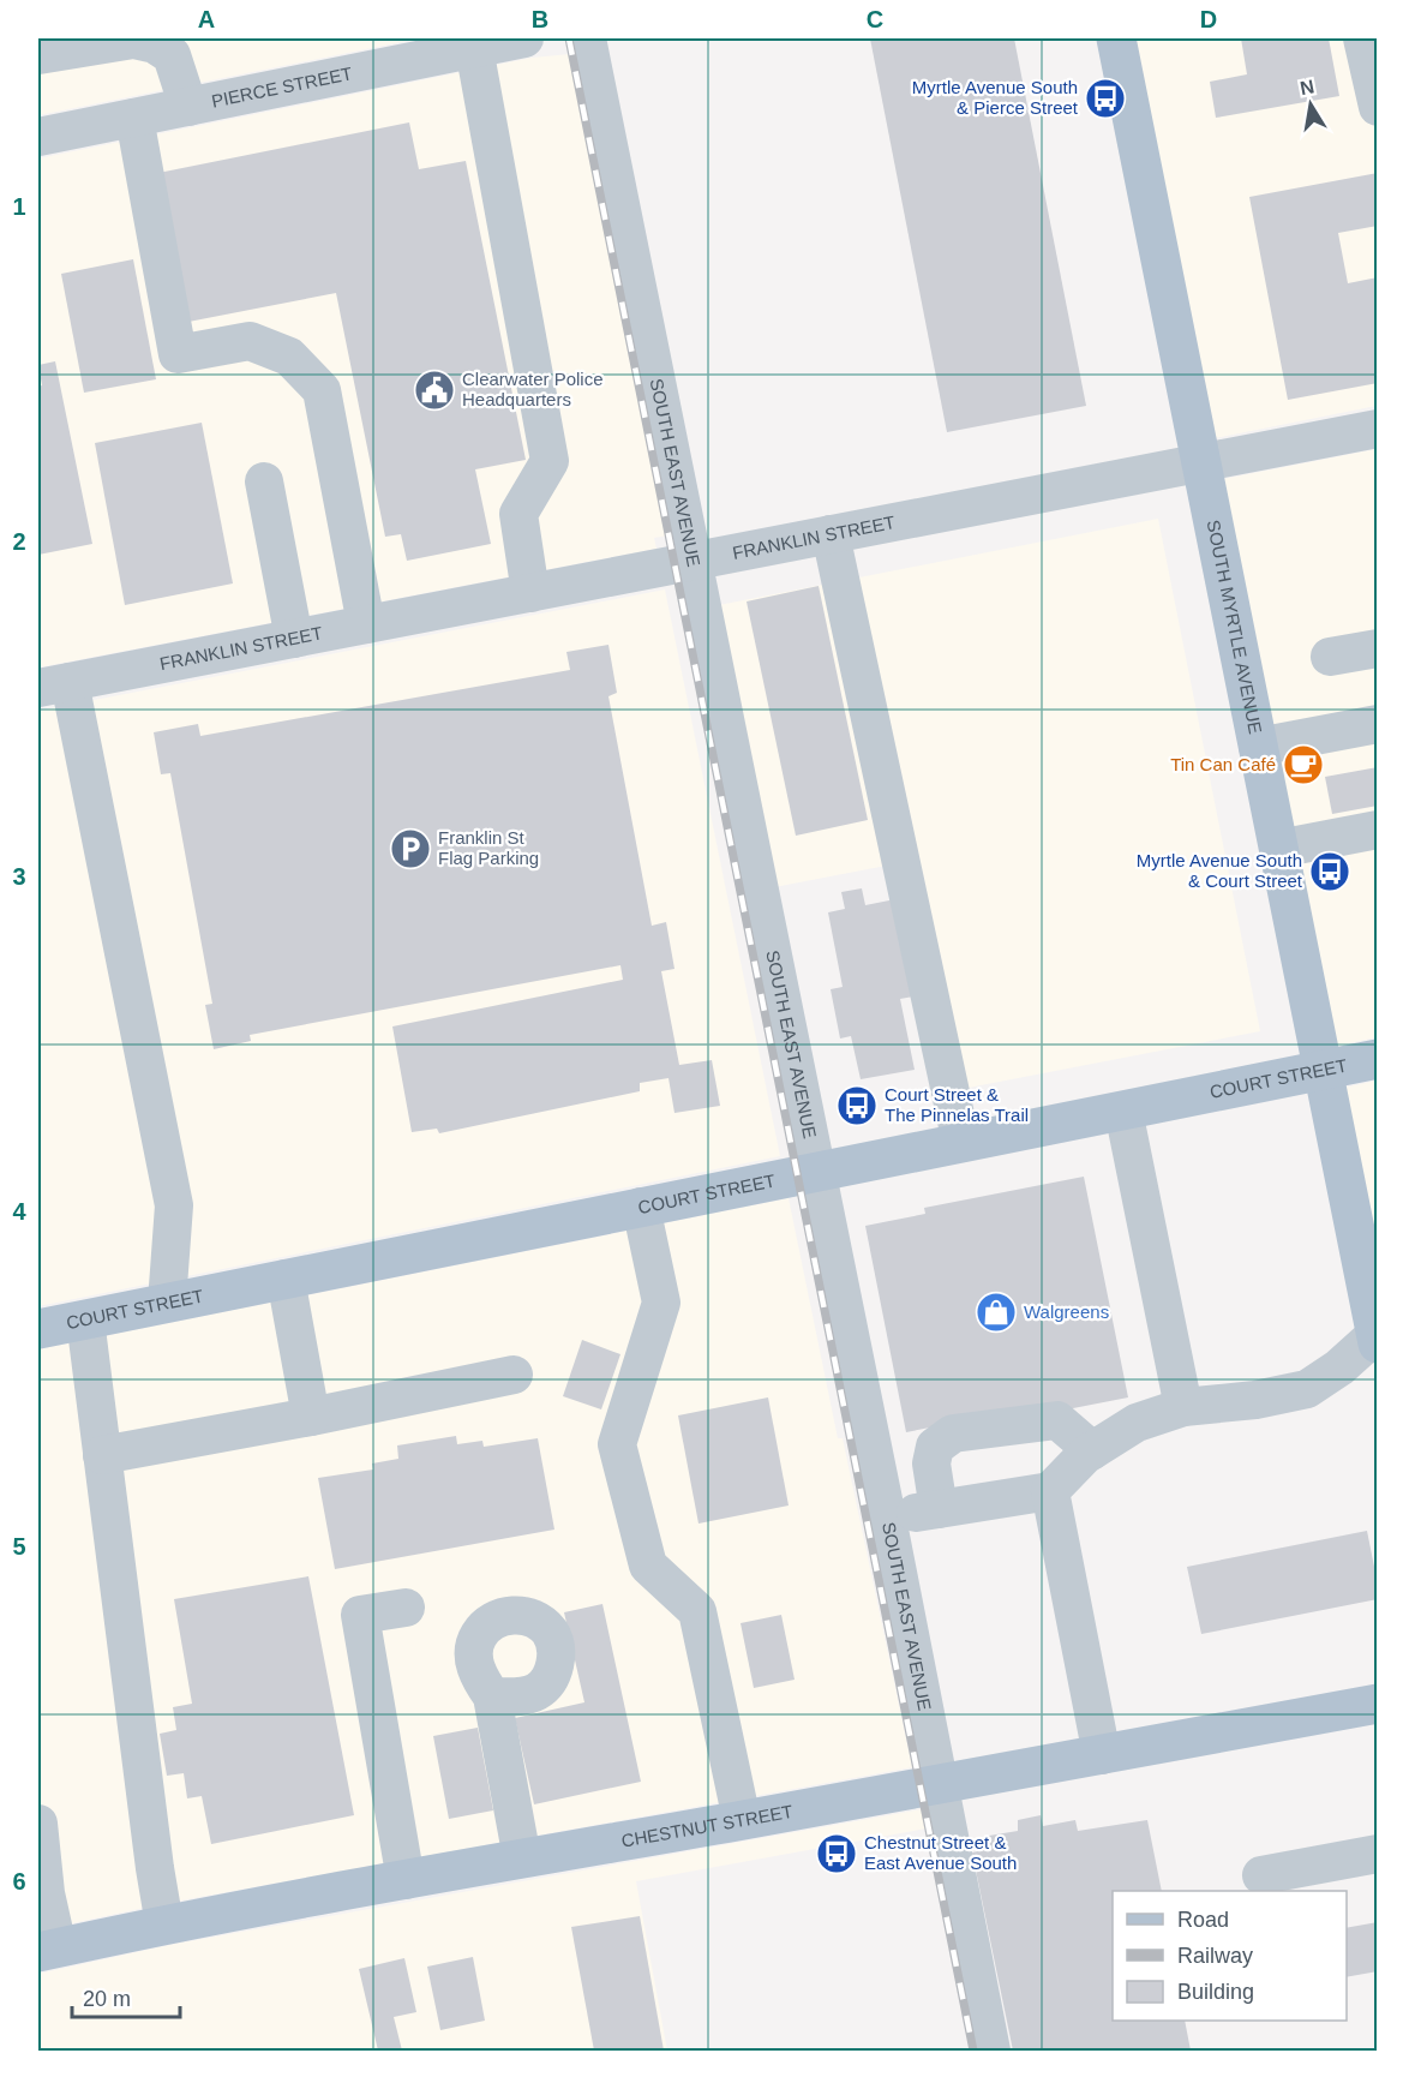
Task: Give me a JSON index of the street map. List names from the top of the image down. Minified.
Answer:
{"streets":{"main road":["SOUTH MYRTLE AVENUE","COURT STREET","CHESTNUT STREET"],"street":["PIERCE STREET","SOUTH EAST AVENUE","FRANKLIN STREET"]},"crossings":[["SOUTH EAST AVENUE","FRANKLIN STREET"],["SOUTH EAST AVENUE","COURT STREET"],["SOUTH EAST AVENUE","CHESTNUT STREET"],["FRANKLIN STREET","SOUTH MYRTLE AVENUE"],["SOUTH MYRTLE AVENUE","COURT STREET"]],"places":{"bus stop":["Myrtle Avenue South & Pierce Street","Myrtle Avenue South & Court Street","Court Street & The Pinnelas Trail","Chestnut Street & East Avenue South"],"public building":["Clearwater Police Headquarters"],"cafe":["Tin Can Café"],"parking":["Franklin St Flag Parking"],"shop":["Walgreens"]},"legend":["Road","Railway","Building"],"scale_bar":"20 m","north":"top","grid":{"columns":["A","B","C","D"],"rows":["1","2","3","4","5","6"]}}
